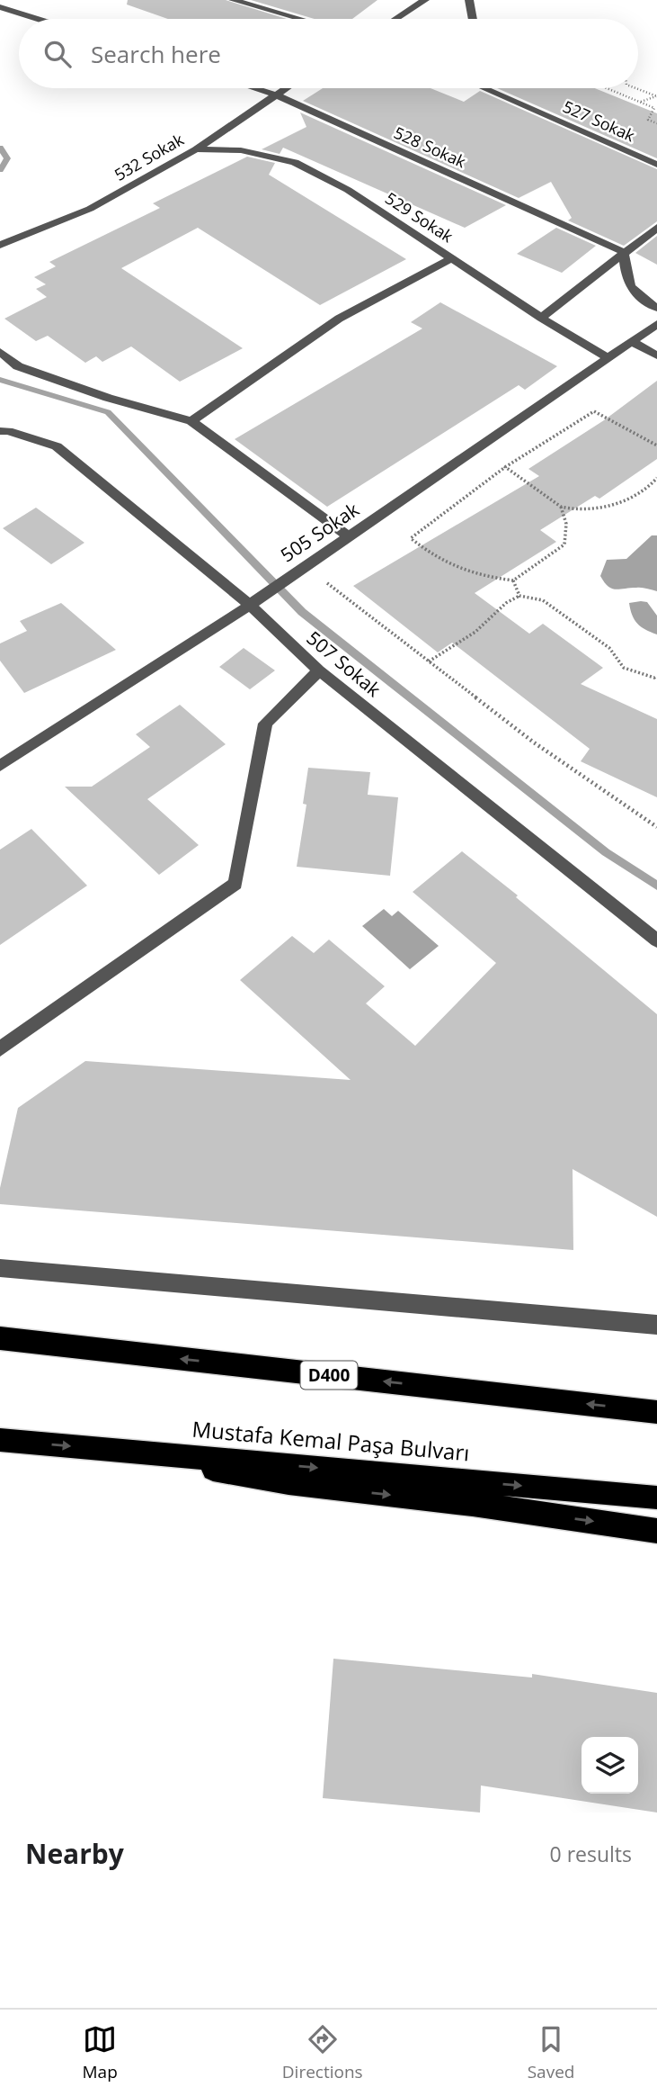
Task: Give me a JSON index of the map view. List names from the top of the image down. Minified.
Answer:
{"streets":{"highway":["D400","Mustafa Kemal Paşa Bulvarı"],"street":["527 Sokak","528 Sokak","532 Sokak","529 Sokak","505 Sokak","507 Sokak"]},"crossings":[["528 Sokak","532 Sokak"],["532 Sokak","529 Sokak"],["529 Sokak","505 Sokak"],["505 Sokak","507 Sokak"]],"page":{"search":"Search here","heading":["Nearby","0 results"],"nav":["Map","Directions","Saved"]}}
